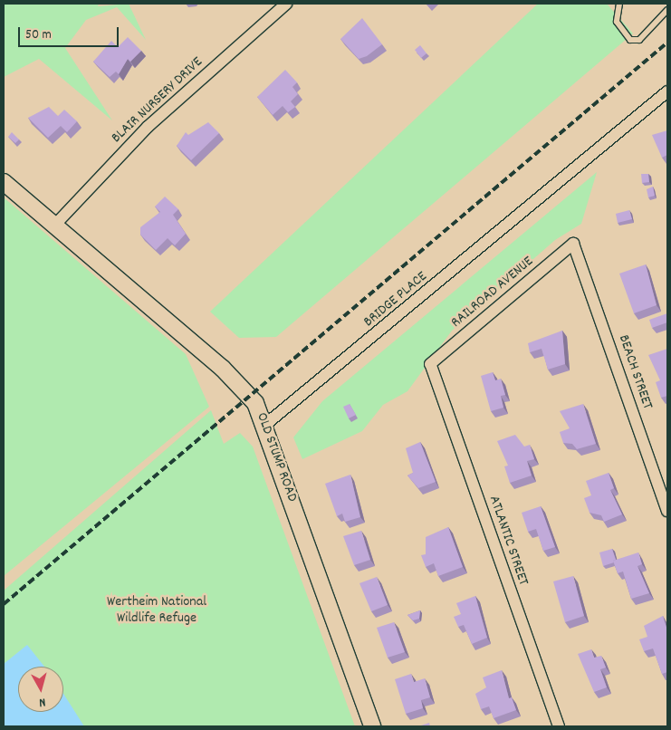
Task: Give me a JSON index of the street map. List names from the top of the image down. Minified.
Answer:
{"streets":{"street":["BLAIR NURSERY DRIVE","RAILROAD AVENUE","BRIDGE PLACE","BEACH STREET","OLD STUMP ROAD","ATLANTIC STREET"]},"crossings":[["BLAIR NURSERY DRIVE","OLD STUMP ROAD"],["RAILROAD AVENUE","BEACH STREET"],["RAILROAD AVENUE","ATLANTIC STREET"],["BRIDGE PLACE","OLD STUMP ROAD"]],"parks":["Wertheim National Wildlife Refuge"],"scale_bar":"50 m","north":"bottom"}
